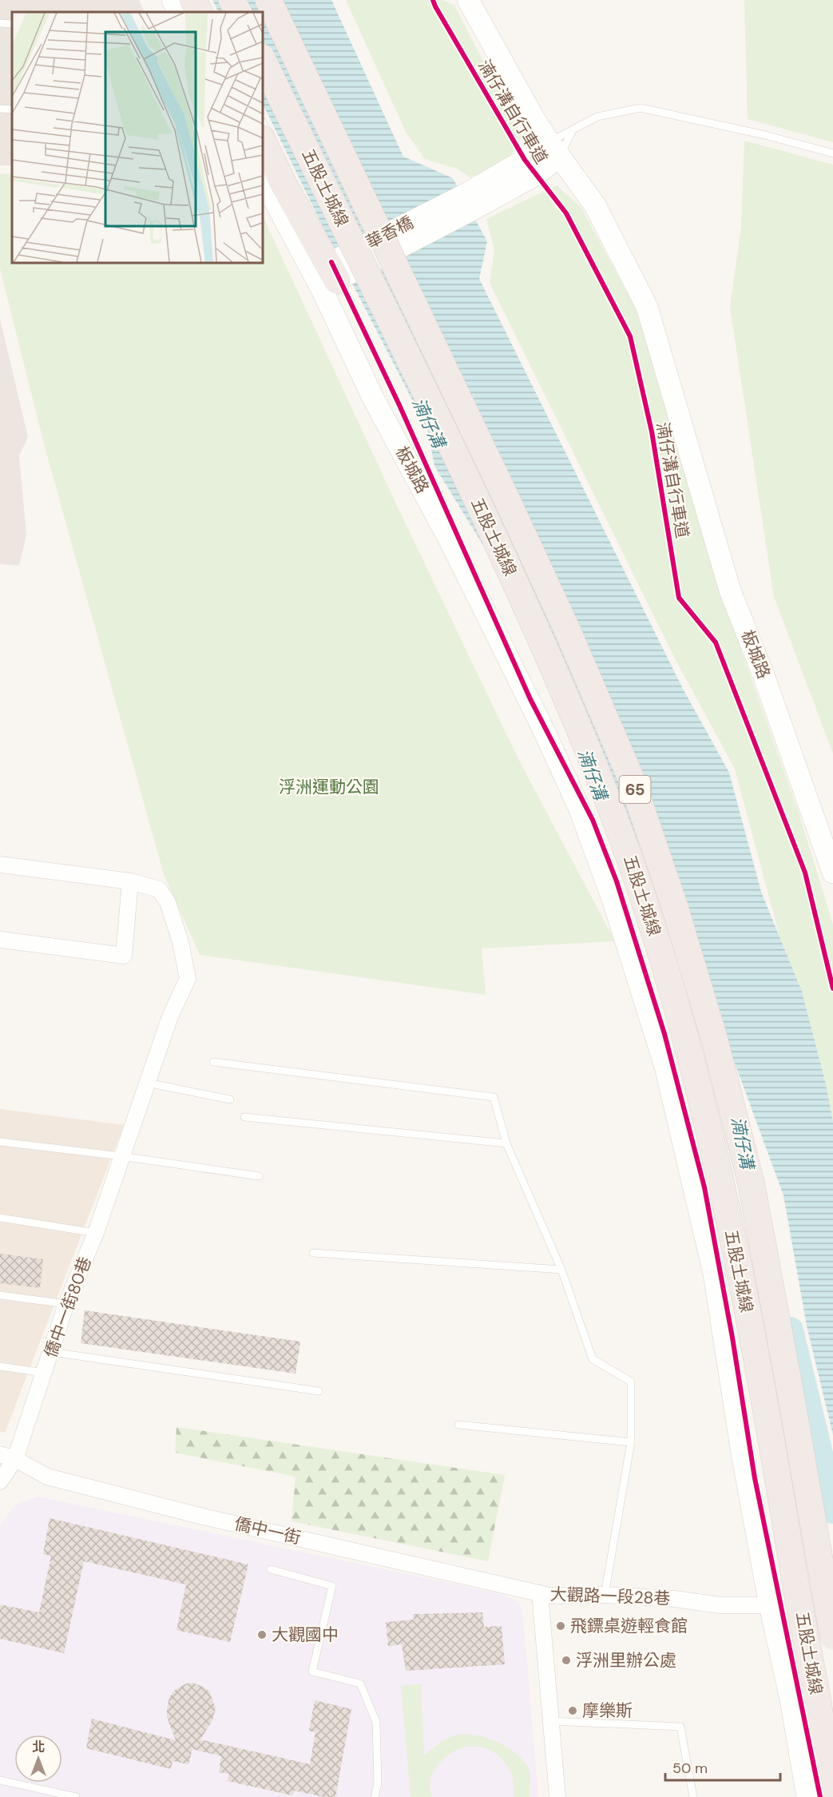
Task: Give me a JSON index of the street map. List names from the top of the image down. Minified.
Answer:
{"streets":{"highway":["五股土城線","65"],"street":["華香橋","板城路","僑中一街80巷","僑中一街","大觀路一段28巷"],"cycle path":["湳仔溝自行車道"]},"crossings":[["五股土城線","華香橋"],["華香橋","板城路"],["板城路","大觀路一段28巷"],["僑中一街80巷","僑中一街"],["僑中一街","大觀路一段28巷"]],"water":["湳仔溝"],"parks":["浮洲運動公園"],"places":["飛鏢桌遊輕食館","大觀國中","浮洲里辦公處","摩樂斯"],"scale_bar":"50 m","north":"top"}
